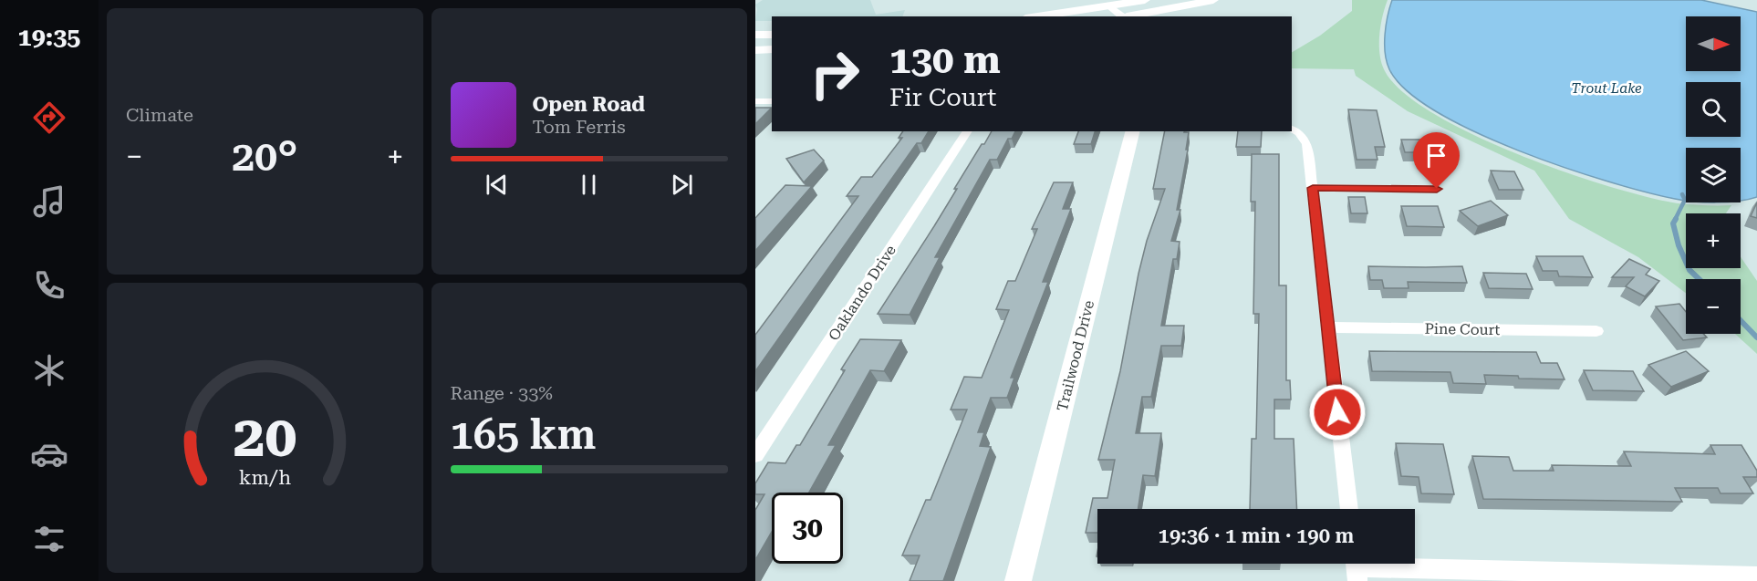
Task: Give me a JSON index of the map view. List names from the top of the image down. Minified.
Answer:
{"streets":{"street":["Oaklando Drive","Pine Court","Trailwood Drive"]},"water":["Trout Lake"],"north":"right","page":{"tabs":"19:35","tile":["Climate",["Range · 33%","165 km"]],"map_buttons":["+","−"],"turn":["130 m","Fir Court"],"song":["Open Road","Tom Ferris"],"heat":["−","20°","+"],"limit":"30","trip":"19:36 · 1 min · 190 m","gauge":["20","km/h"]}}
